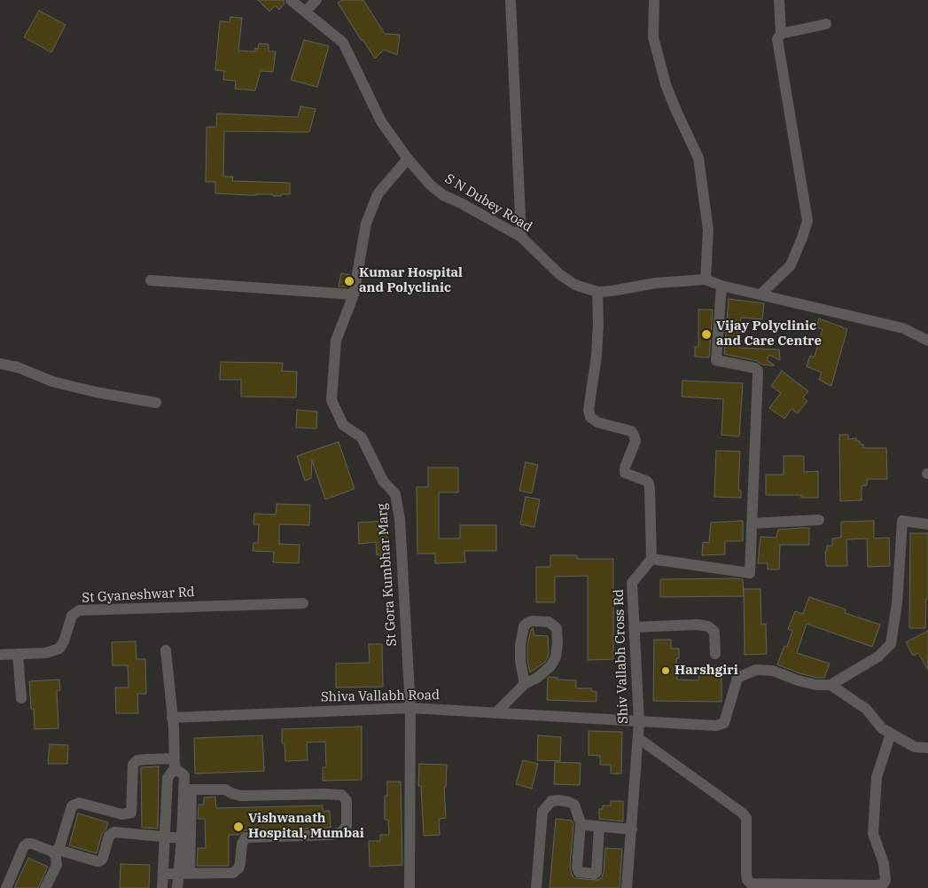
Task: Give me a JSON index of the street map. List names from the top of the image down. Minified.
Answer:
{"streets":{"street":["S N Dubey Road","St Gora Kumbhar Marg","St Gyaneshwar Rd","Shiv Vallabh Cross Rd","Shiva Vallabh Road"]},"crossings":[["S N Dubey Road","St Gora Kumbhar Marg"],["St Gora Kumbhar Marg","Shiva Vallabh Road"],["Shiv Vallabh Cross Rd","Shiva Vallabh Road"]],"places":["Kumar Hospital and Polyclinic","Vijay Polyclinic and Care Centre","Harshgiri","Vishwanath Hospital, Mumbai"]}
